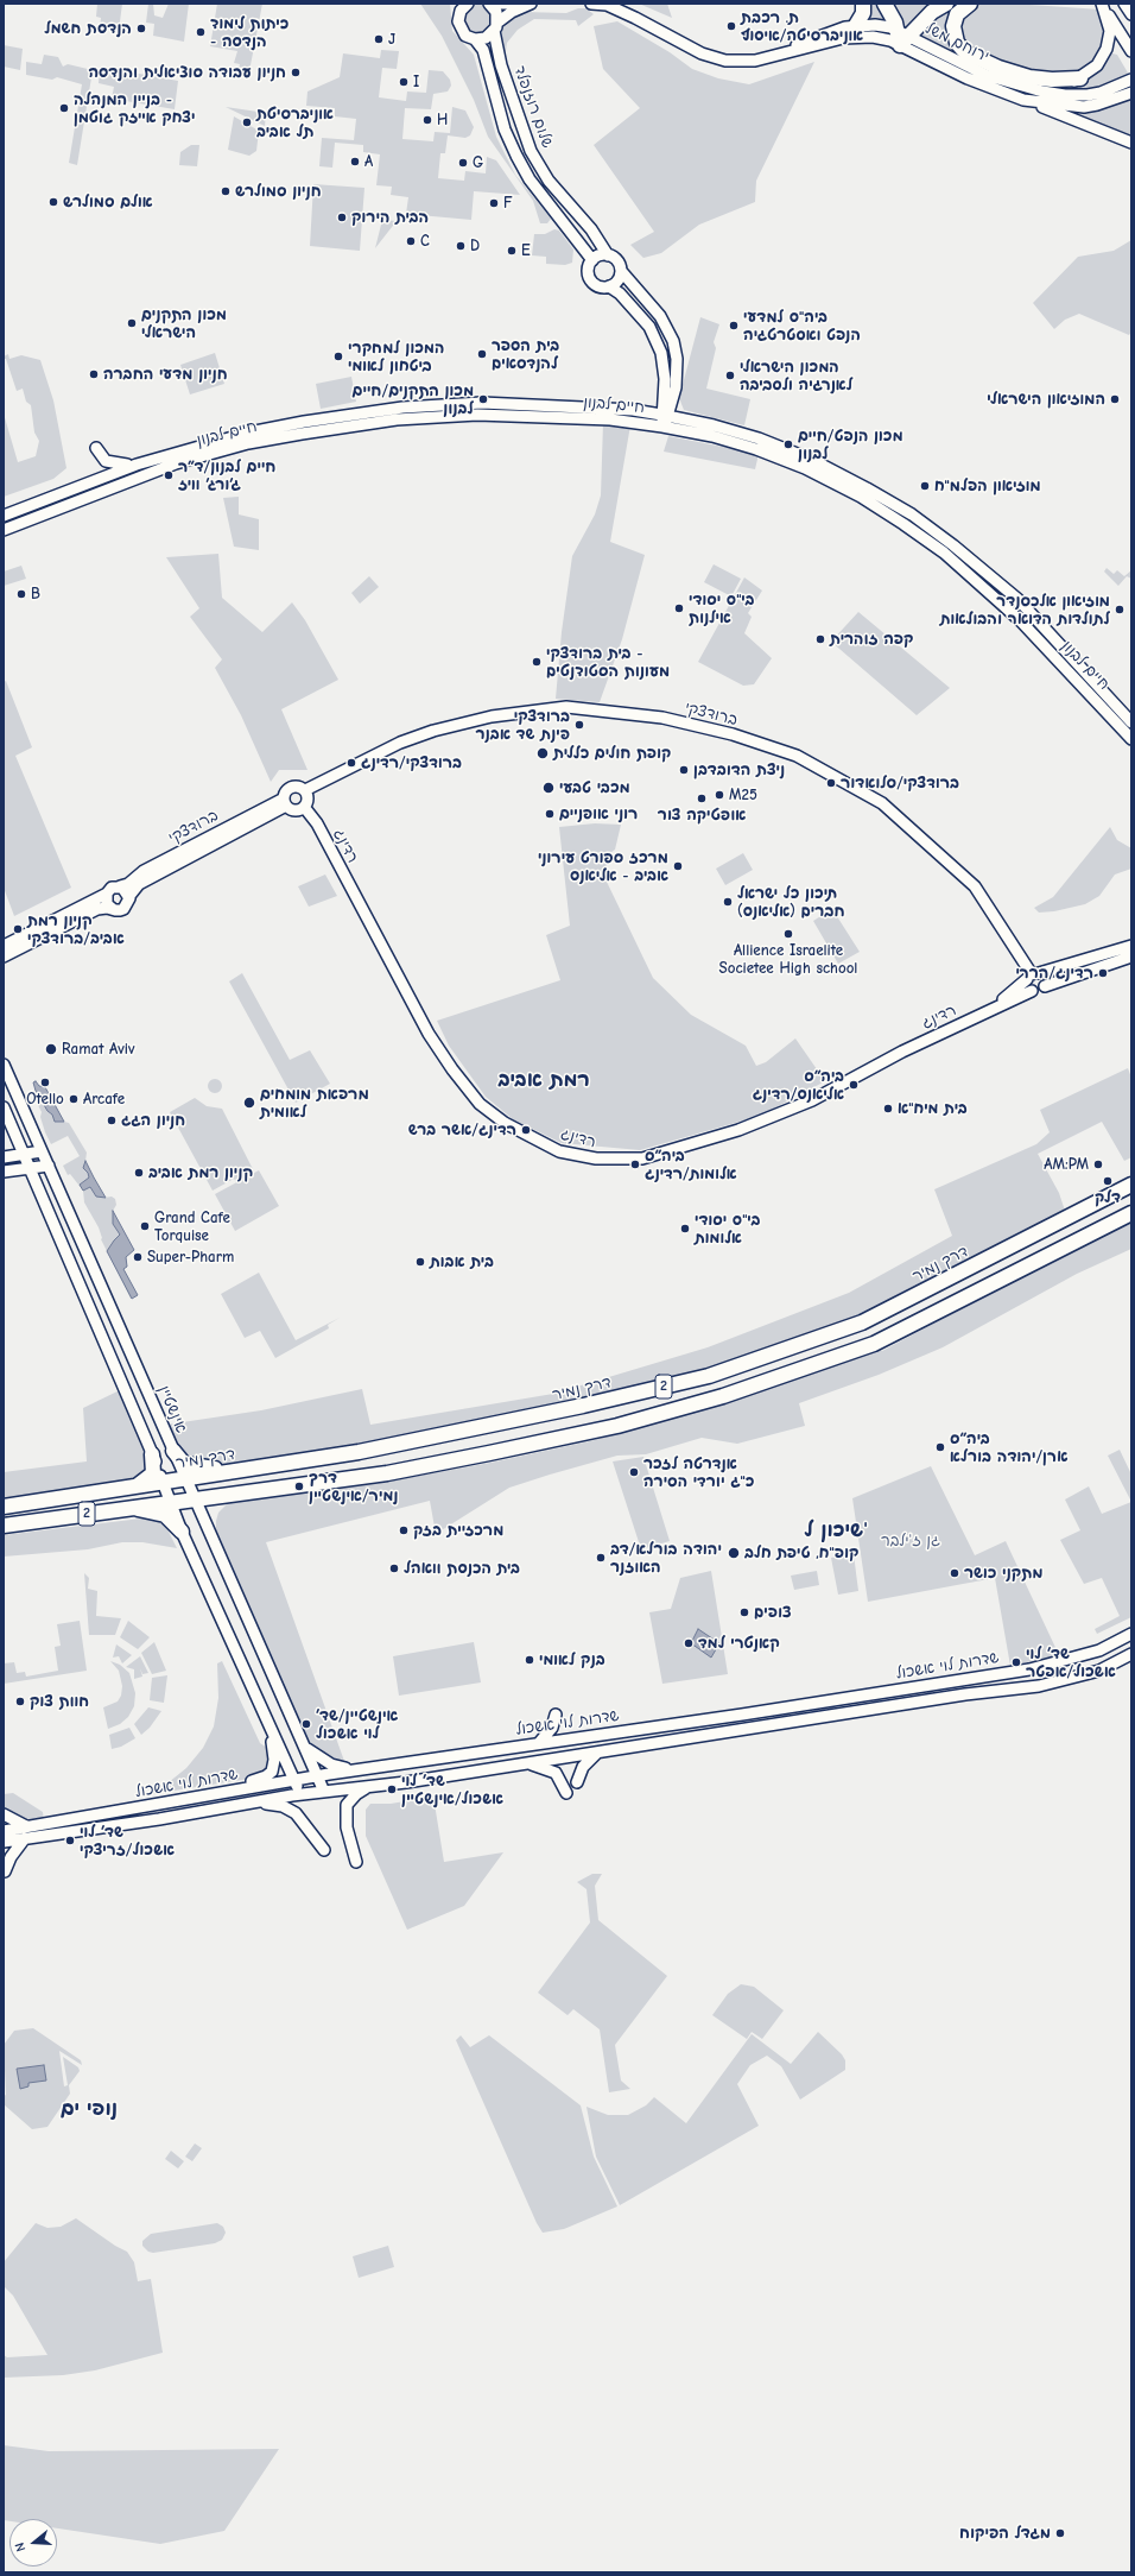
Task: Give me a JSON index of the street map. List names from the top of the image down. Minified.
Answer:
{"streets":{"highway":["דרך נמיר","2"],"street":["ירוחם משל","שלום רוזנפלד","חיים לבנון","ברודצקי","רדינג","אינשטיין","שדרות לוי אשכול"]},"crossings":[["ברודצקי","רדינג"],["דרך נמיר","אינשטיין"],["2","אינשטיין"],["אינשטיין","שדרות לוי אשכול"]],"districts":["רמת אביב","שיכון ל'","נופי ים"],"parks":["גן ז'ילבר"],"places":["ת. רכבת אוניברסיטה/איסוף","הנדסת חשמל","כיתות לימוד - הנדסה","J","חניון עבודה סוציאלית והנדסה","I","בניין המנהלה - יצחק אייזק גוטמן","H","אוניברסיטת תל אביב","A","G","חניון סמולרש","אולם סמולרש","F","הבית הירוק","C","D","E","מכון התקנים הישראלי","ביה\"ס למדעי הנפט ואסטרטגיה","בית הספר להנדסאים","המכון למחקרי ביטחון לאומי","חניון מדעי החברה","המכון הישראלי לאנרגיה ולסביבה","מכון התקנים/חיים לבנון","המוזיאון הישראלי","מכון הנפט/חיים לבנון","חיים לבנון/ד״ר ג׳ורג׳ וויז","מוזיאון הפלמ\"ח","B","בי\"ס יסודי אילנות","מוזיאון אלכסנדר לתולדות הדואר והבולאות","קפה זוהרית","בית ברודצקי - מעונות הסטודנטים","ברודצקי פינת שד אבנר","קופת חולים כללית","ברודצקי/רדינג","ניצת הדובדבן","ברודצקי/סלואדור","מכבי טבעי","M25","אופטיקה צור","רוני אופניים","מרכז ספורט עירוני אביב - אליאנס","תיכון כל ישראל חברים (אליאנס)","קניון רמת אביב/ברודצקי","Allience Israelite Societee High school","רדינג/הררי","Ramat Aviv","Otello","ביה״ס אליאנס/רדינג","Arcafe","מרפאת מומחים לאומית","בית מיח\"א","חניון הגג","רדינג/אשר ברש","ביה״ס אלומות/רדינג","AM:PM","קניון רמת אביב","דלק","Grand Cafe Torquise","בי\"ס יסודי אלומות","Super-Pharm","בית אבות","ביה״ס ארן/יהודה בורלא","אנדרטה לזכר כ\"ג יורדי הסירה","דרך נמיר/אינשטיין","מרכזיית בזק","קופ\"ח, טיפת חלב","יהודה בורלא/דב האוזנר","בית הכנסת וואהל","מתקני כושר","צופים","קאנטרי למד","בנק לאומי","שד׳ לוי אשכול/אפטר","חוות צוק","אינשטיין/שד׳ לוי אשכול","שד׳ לוי אשכול/אינשטיין","שד׳ לוי אשכול/זריצקי","מגדל הפיקוח"],"north":"left"}
